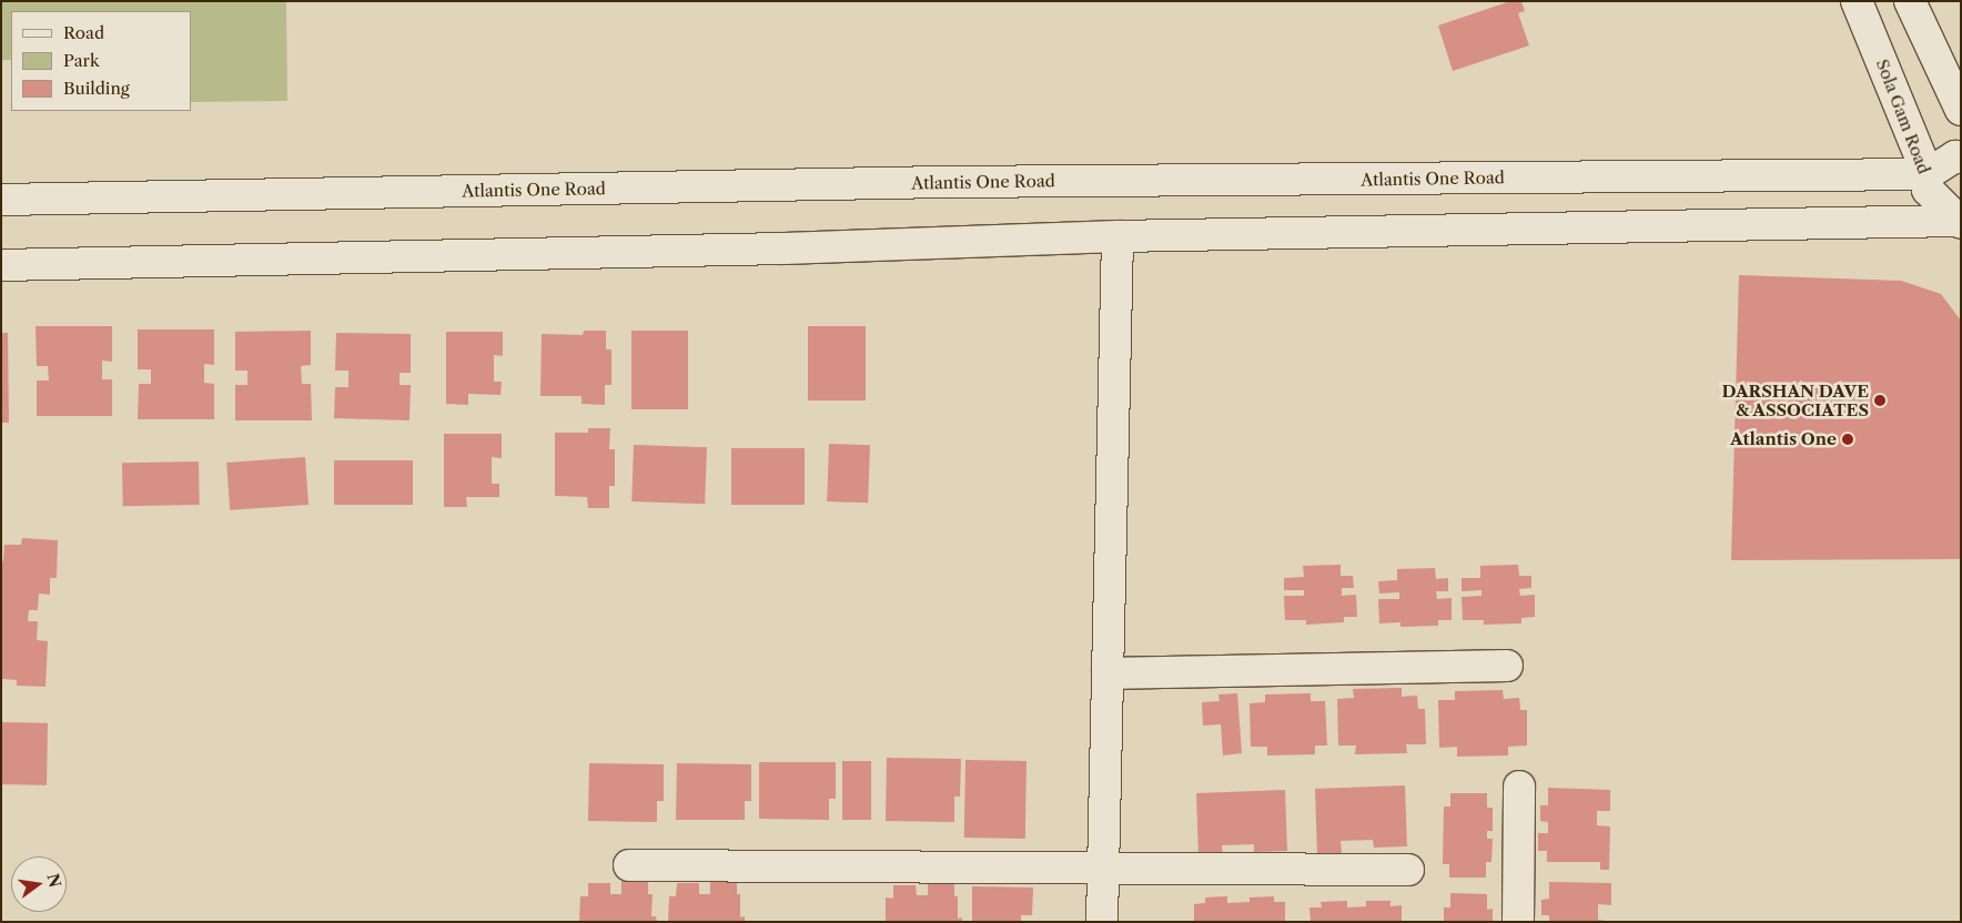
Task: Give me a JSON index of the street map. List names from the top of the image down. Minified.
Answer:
{"streets":{"street":["Sola Gam Road","Atlantis One Road"]},"crossings":[["Sola Gam Road","Atlantis One Road"]],"places":["DARSHAN DAVE & ASSOCIATES","Atlantis One"],"legend":["Road","Park","Building"],"north":"right"}
